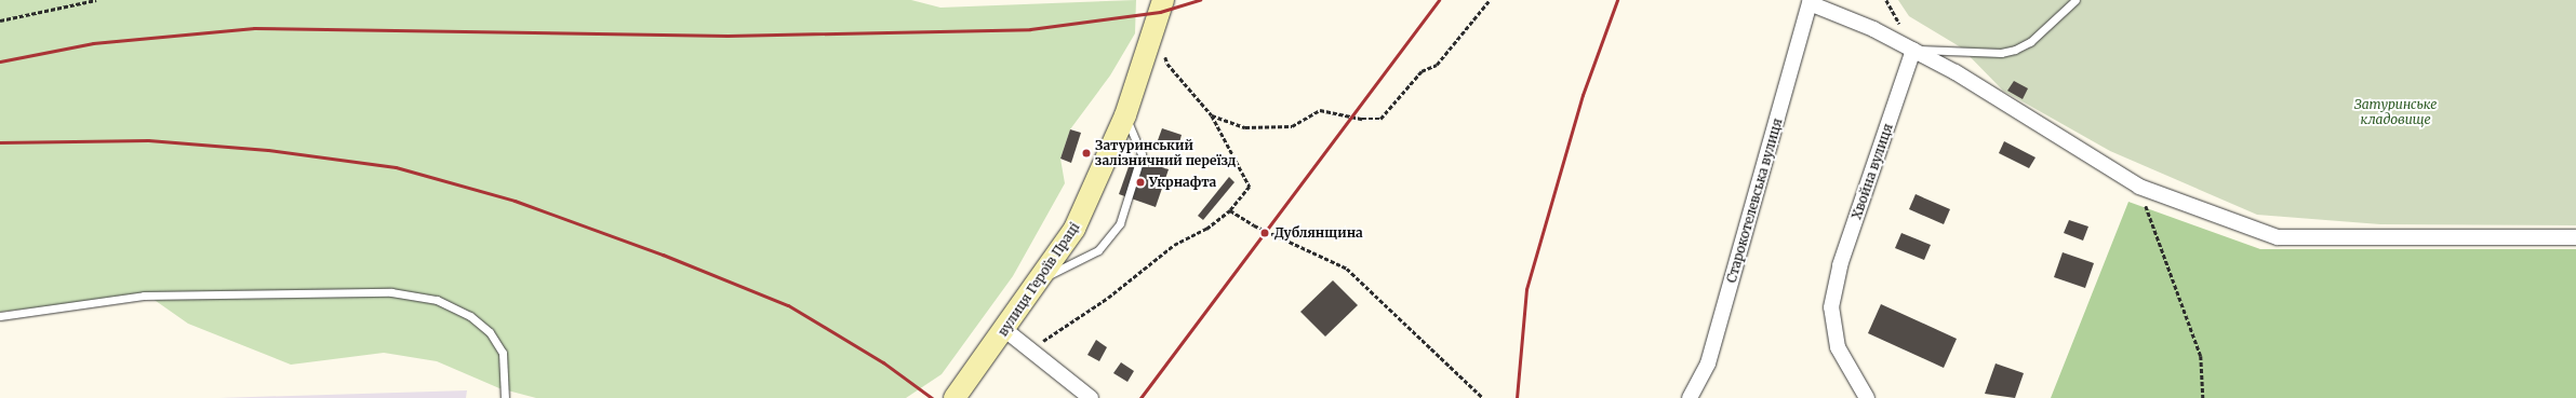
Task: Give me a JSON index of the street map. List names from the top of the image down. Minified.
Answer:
{"streets":{"main road":["вулиця Героїв Праці"],"street":["Хвойна вулиця","Старокотелевська вулиця"]},"parks":["Затуринське кладовище"],"places":["Затуринський залізничний переїзд","Укрнафта","Дублянщина"]}
